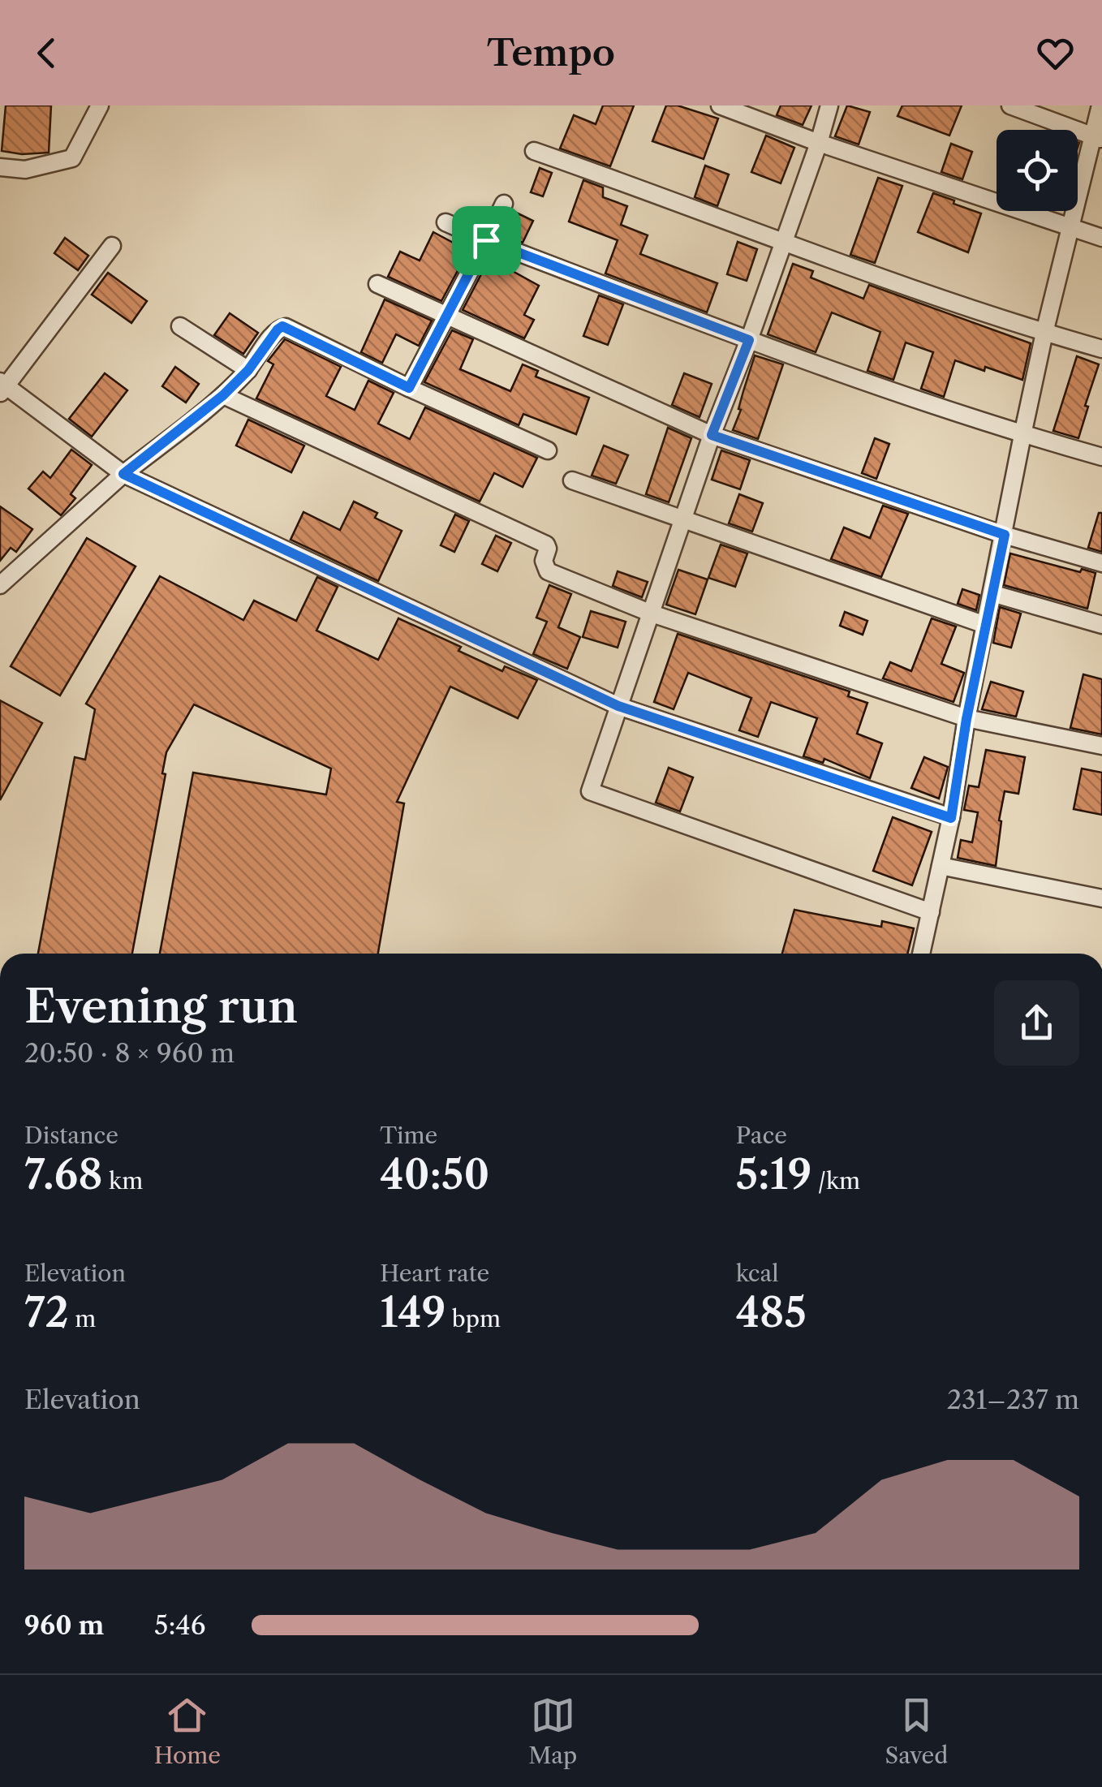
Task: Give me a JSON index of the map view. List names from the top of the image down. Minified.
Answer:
{"page":{"header":"Tempo","heading":["Evening run","20:50 · 8 × 960 m"],"stats":[["Distance","7.68 km"],["Time","40:50"],["Pace","5:19 /km"],["Elevation","72 m"],["Heart rate","149 bpm"],["kcal","485"]],"chart":["Elevation","231–237 m"],"list":[{"name":"960 m","note":"5:46"}],"tabs":["Home","Map","Saved"]}}
